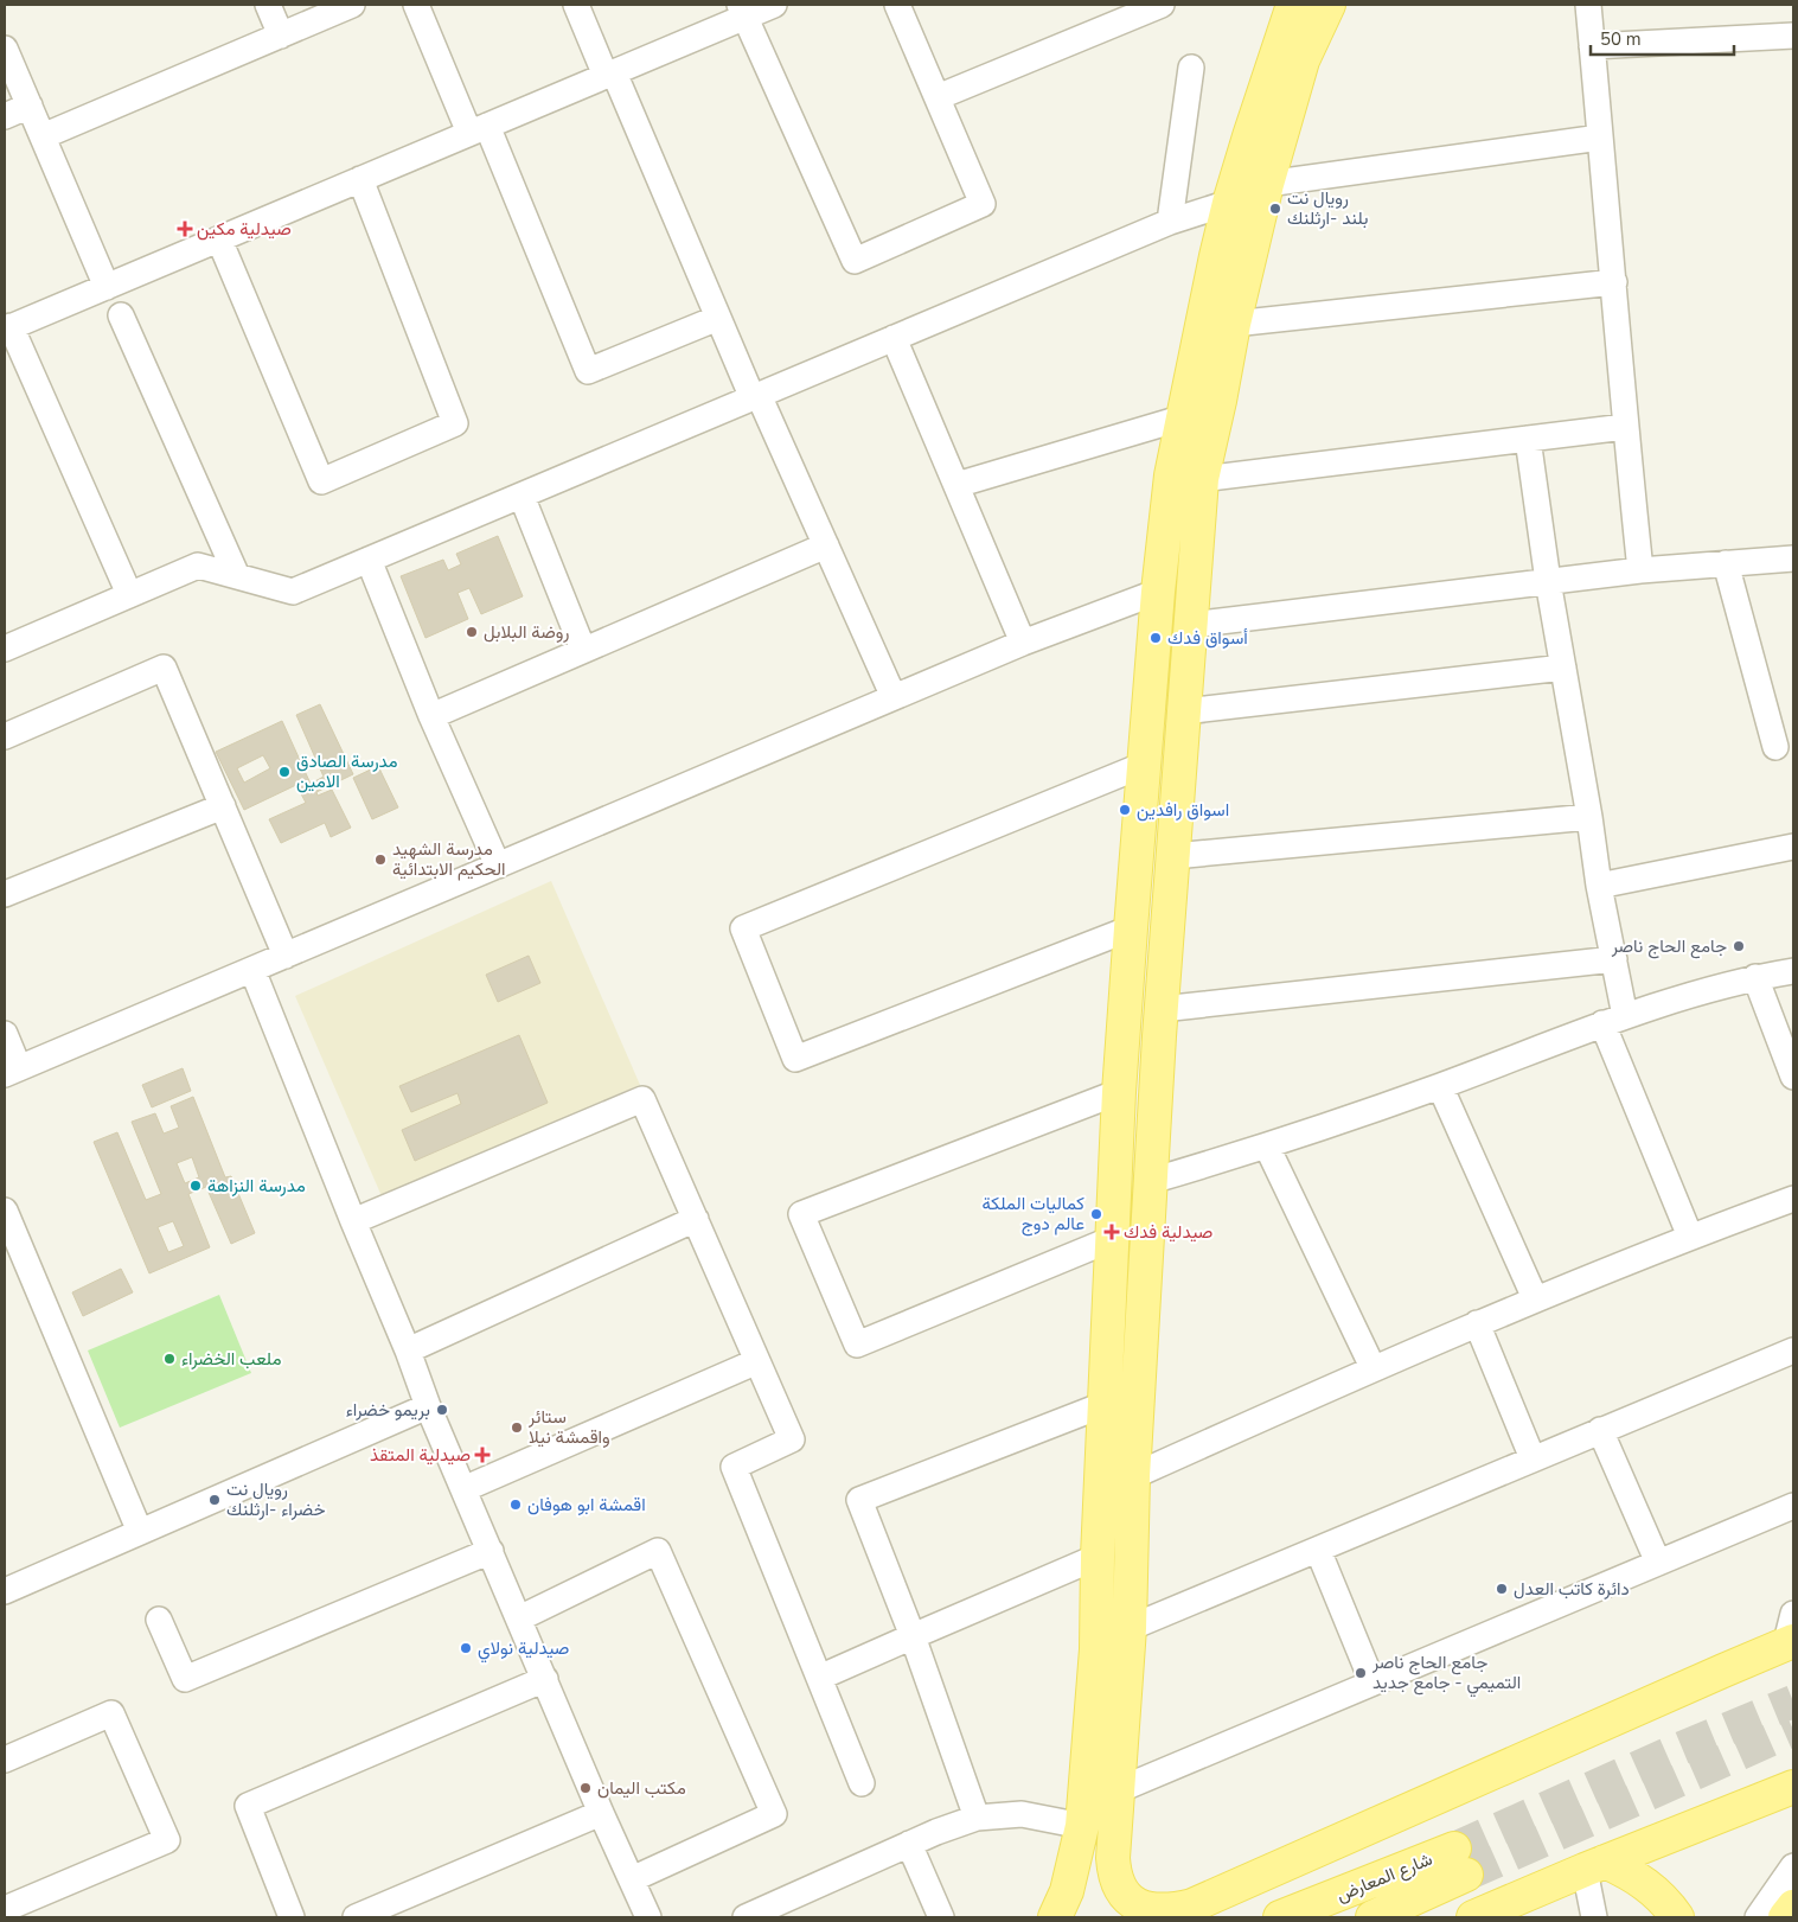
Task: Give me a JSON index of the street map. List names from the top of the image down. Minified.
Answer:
{"streets":{"main road":["شارع المعارض"]},"places":{"other":["رويال نت بلند -ارثلنك","روضة البلابل","أسواق فدك","مدرسة الصادق الامين","اسواق رافدين","مدرسة الشهيد الحكيم الابتدائية","جامع الحاج ناصر","مدرسة النزاهة","كماليات الملكة عالم دوج","ملعب الخضراء","بريمو خضراء","ستائر واقمشة نيلا","رويال نت خضراء -ارثلنك","اقمشة ابو هوفان","دائرة كاتب العدل","صيدلية نولاي","جامع الحاج ناصر التميمي - جامع جديد","مكتب اليمان"],"health":["صيدلية مكين","صيدلية فدك","صيدلية المتقذ"]},"scale_bar":"50 m"}
